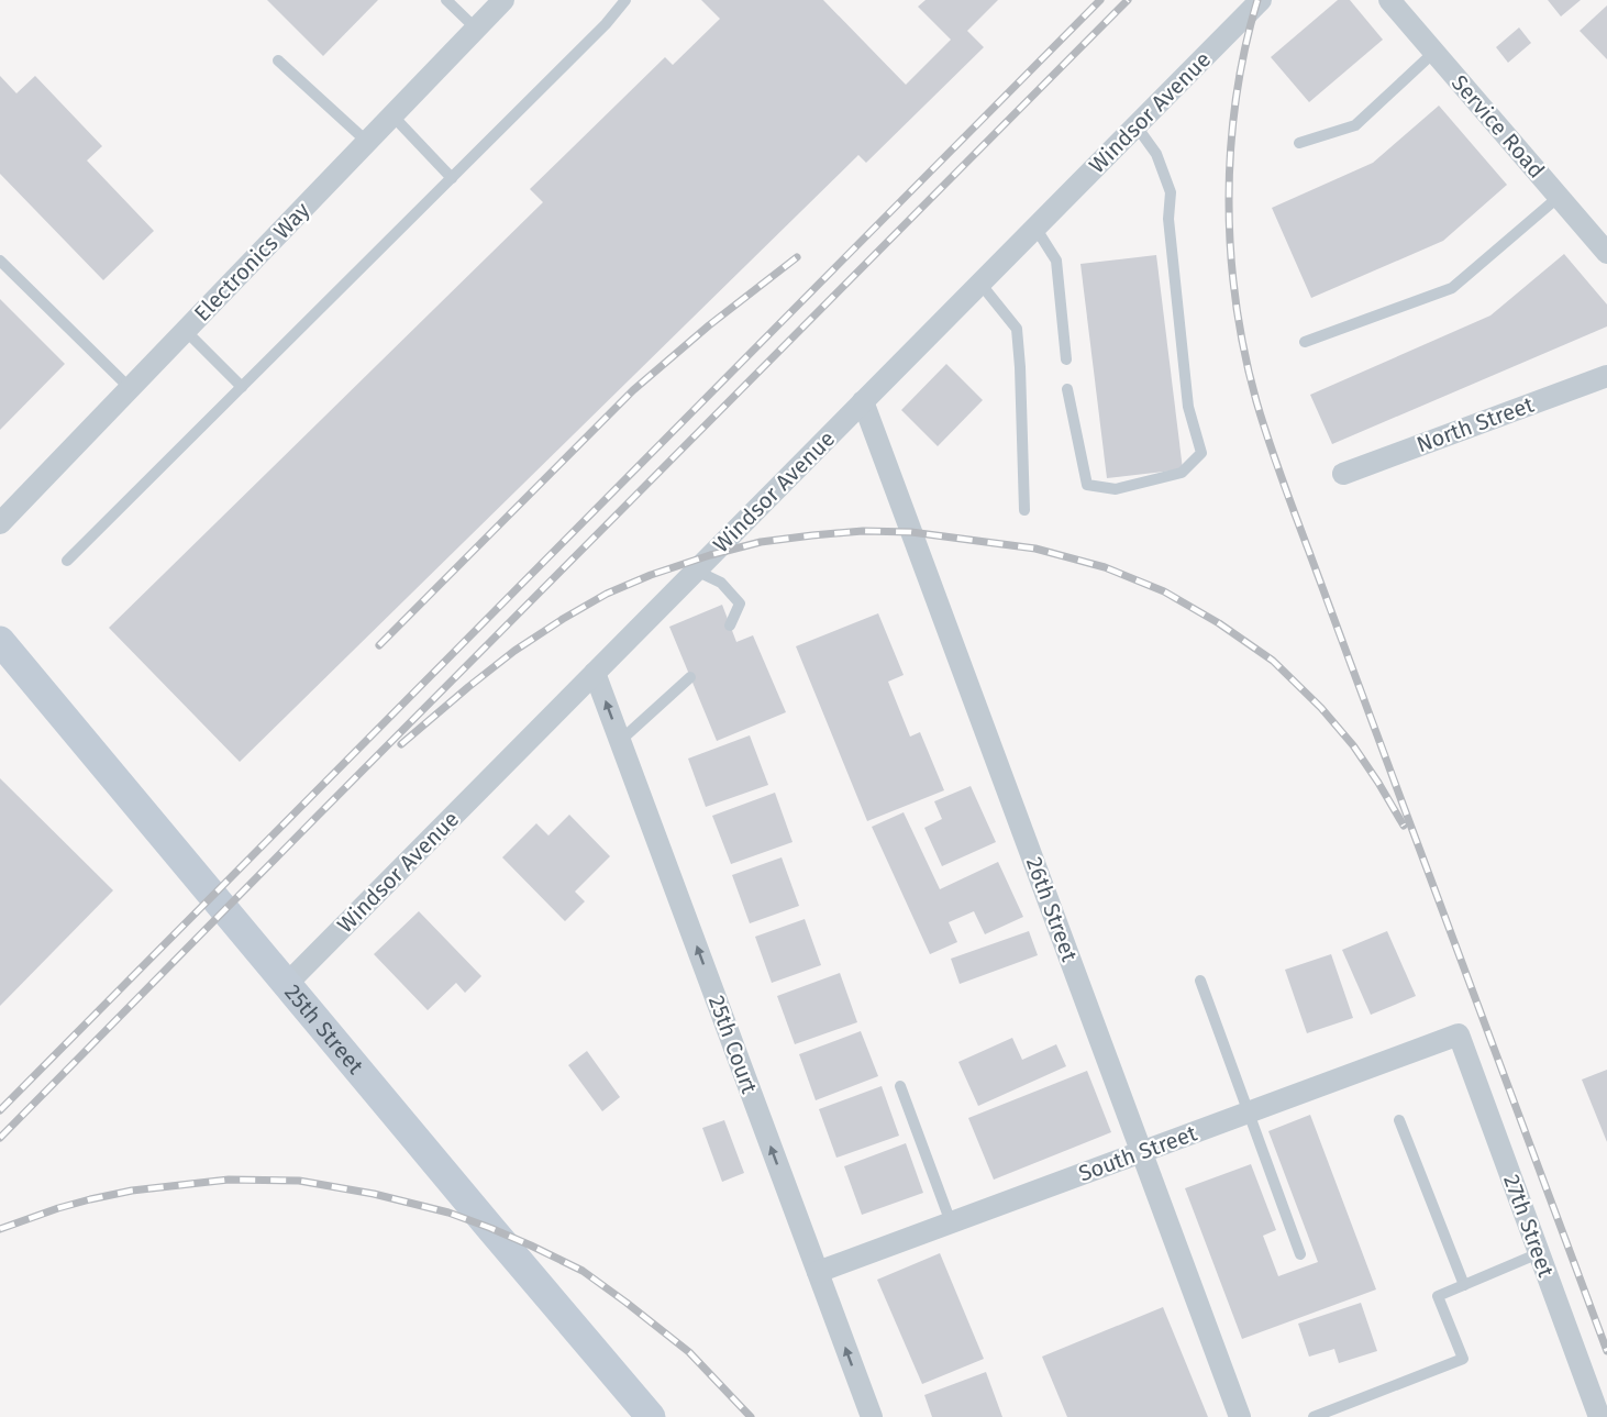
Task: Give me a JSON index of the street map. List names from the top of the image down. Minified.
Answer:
{"streets":{"main road":["25th Street"],"street":["Windsor Avenue","Service Road","Electronics Way","North Street","26th Street","25th Court","South Street","27th Street"]},"crossings":[["Windsor Avenue","26th Street"],["Windsor Avenue","25th Street"],["Windsor Avenue","25th Court"],["26th Street","South Street"],["25th Court","South Street"],["South Street","27th Street"]],"one_way":["25th Court"]}
